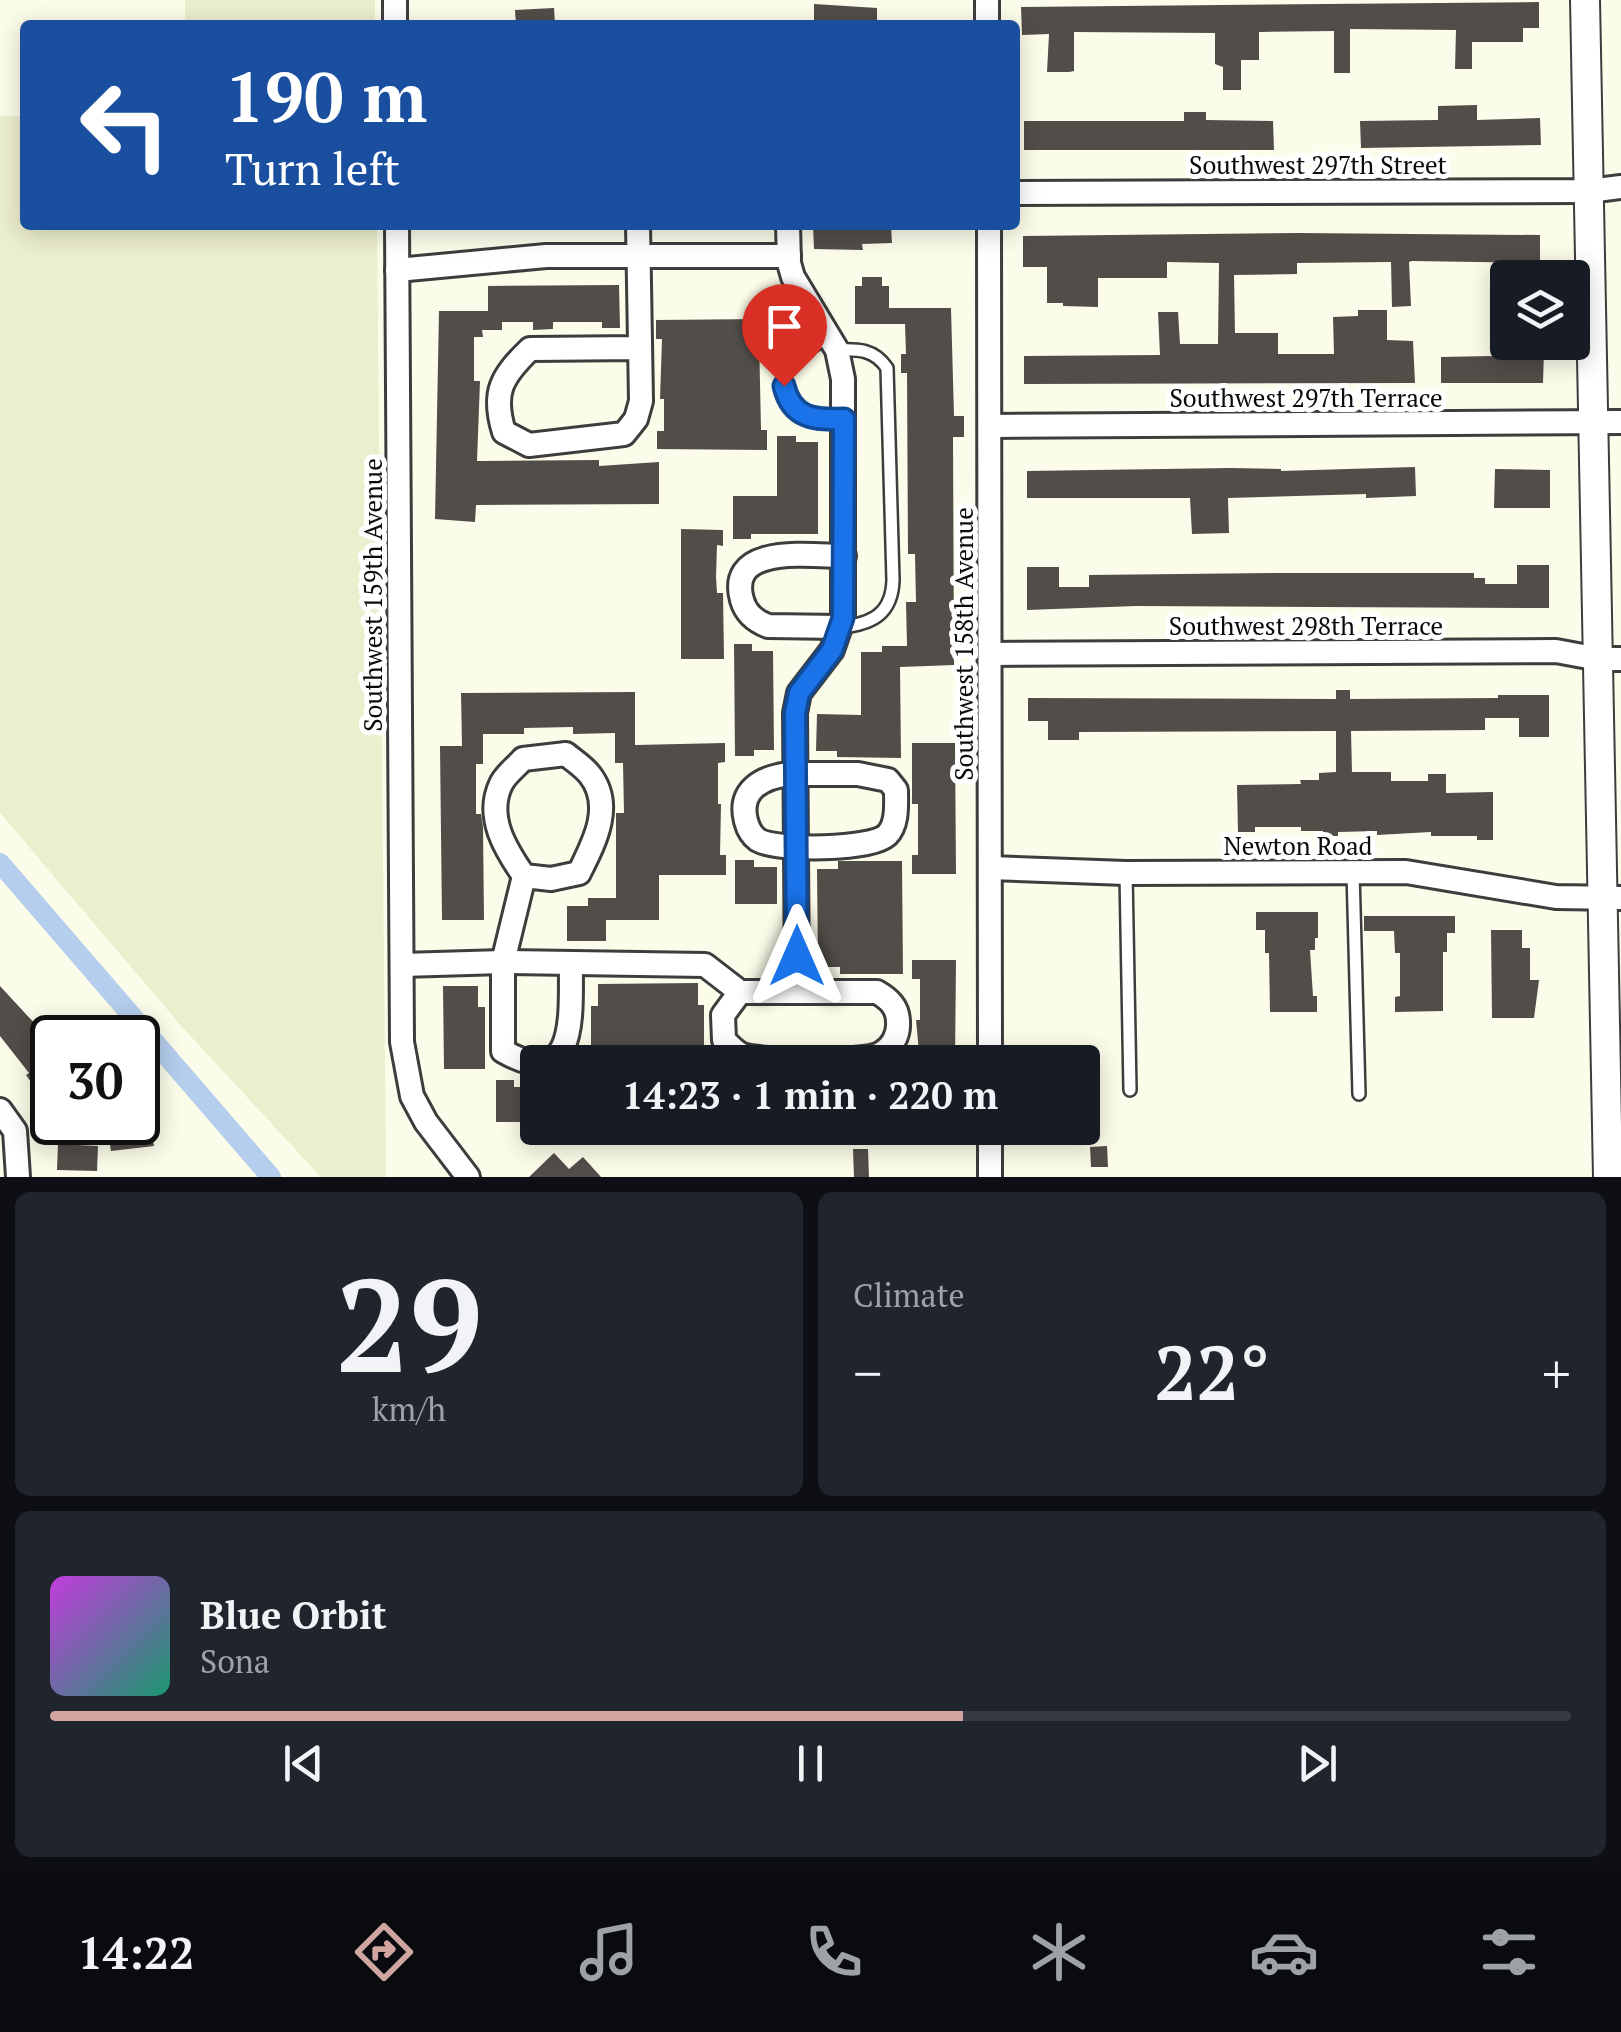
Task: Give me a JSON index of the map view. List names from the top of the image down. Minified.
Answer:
{"streets":{"street":["Southwest 297th Street","Southwest 297th Terrace","Southwest 159th Avenue","Southwest 298th Terrace","Southwest 158th Avenue","Newton Road"]},"crossings":[["Southwest 297th Terrace","Southwest 158th Avenue"],["Southwest 298th Terrace","Southwest 158th Avenue"],["Southwest 158th Avenue","Newton Road"]],"page":{"turn":["190 m","Turn left"],"limit":"30","trip":"14:23 · 1 min · 220 m","tile":[["29","km/h"],"Climate"],"heat":["−","22°","+"],"song":["Blue Orbit","Sona"],"tabs":"14:22"}}
